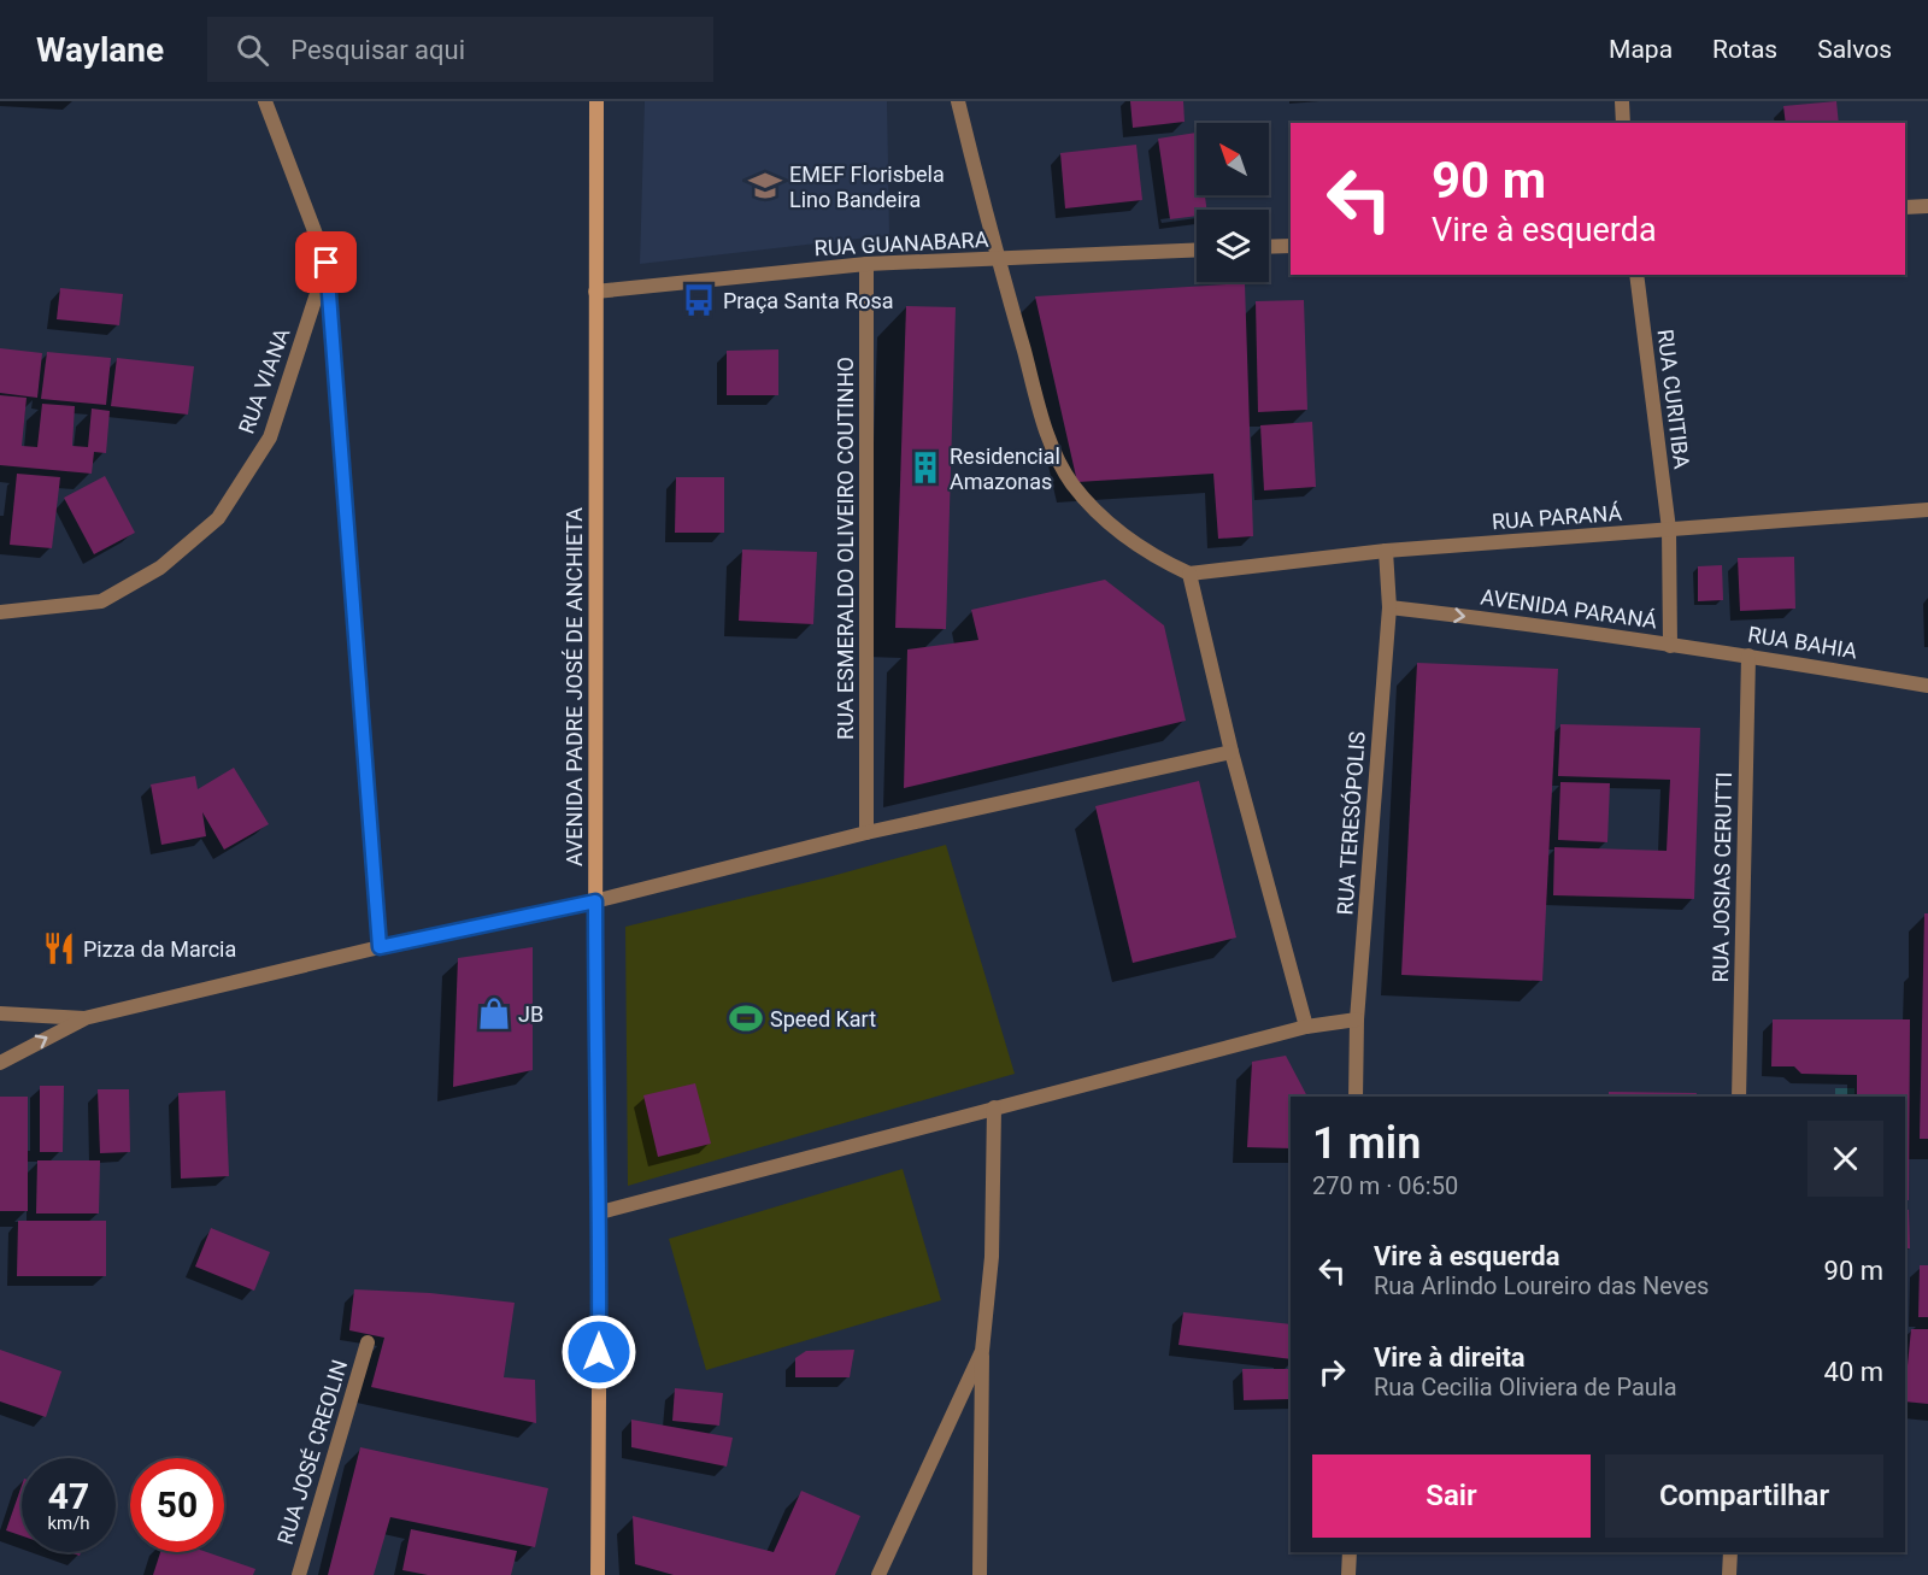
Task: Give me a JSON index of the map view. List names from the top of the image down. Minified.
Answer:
{"streets":{"main road":["AVENIDA PADRE JOSÉ DE ANCHIETA"],"street":["RUA GUANABARA","RUA VIANA","RUA CURITIBA","RUA PARANÁ","RUA ESMERALDO OLIVEIRO COUTINHO","AVENIDA PARANÁ","RUA BAHIA","RUA TERESÓPOLIS","RUA JOSIAS CERUTTI","RUA JOSÉ CREOLIN"]},"crossings":[["RUA GUANABARA","RUA ESMERALDO OLIVEIRO COUTINHO"],["RUA GUANABARA","AVENIDA PADRE JOSÉ DE ANCHIETA"],["RUA CURITIBA","RUA PARANÁ"],["RUA CURITIBA","AVENIDA PARANÁ"],["RUA PARANÁ","AVENIDA PARANÁ"],["RUA PARANÁ","RUA TERESÓPOLIS"],["AVENIDA PARANÁ","RUA BAHIA"],["AVENIDA PARANÁ","RUA TERESÓPOLIS"],["RUA BAHIA","RUA JOSIAS CERUTTI"]],"one_way":["AVENIDA PARANÁ"],"places":{"school or university":["EMEF Florisbela Lino Bandeira"],"bus stop":["Praça Santa Rosa"],"building":["Residencial Amazonas"],"restaurant":["Pizza da Marcia"],"shop":["JB"],"sports":["Speed Kart"]},"north":"top left","page":{"header":"Waylane","search":"Pesquisar aqui","nav":["Mapa","Rotas","Salvos"],"turn":["90 m","Vire à esquerda"],"heading":["1 min","270 m · 06:50"],"list":[{"name":"Vire à esquerda","note":"Rua Arlindo Loureiro das Neves","value":"90 m"},{"name":"Vire à direita","note":"Rua Cecilia Oliviera de Paula","value":"40 m"}],"buttons":["Sair","Compartilhar"],"speed":"47 km/h","limit":"50"}}
